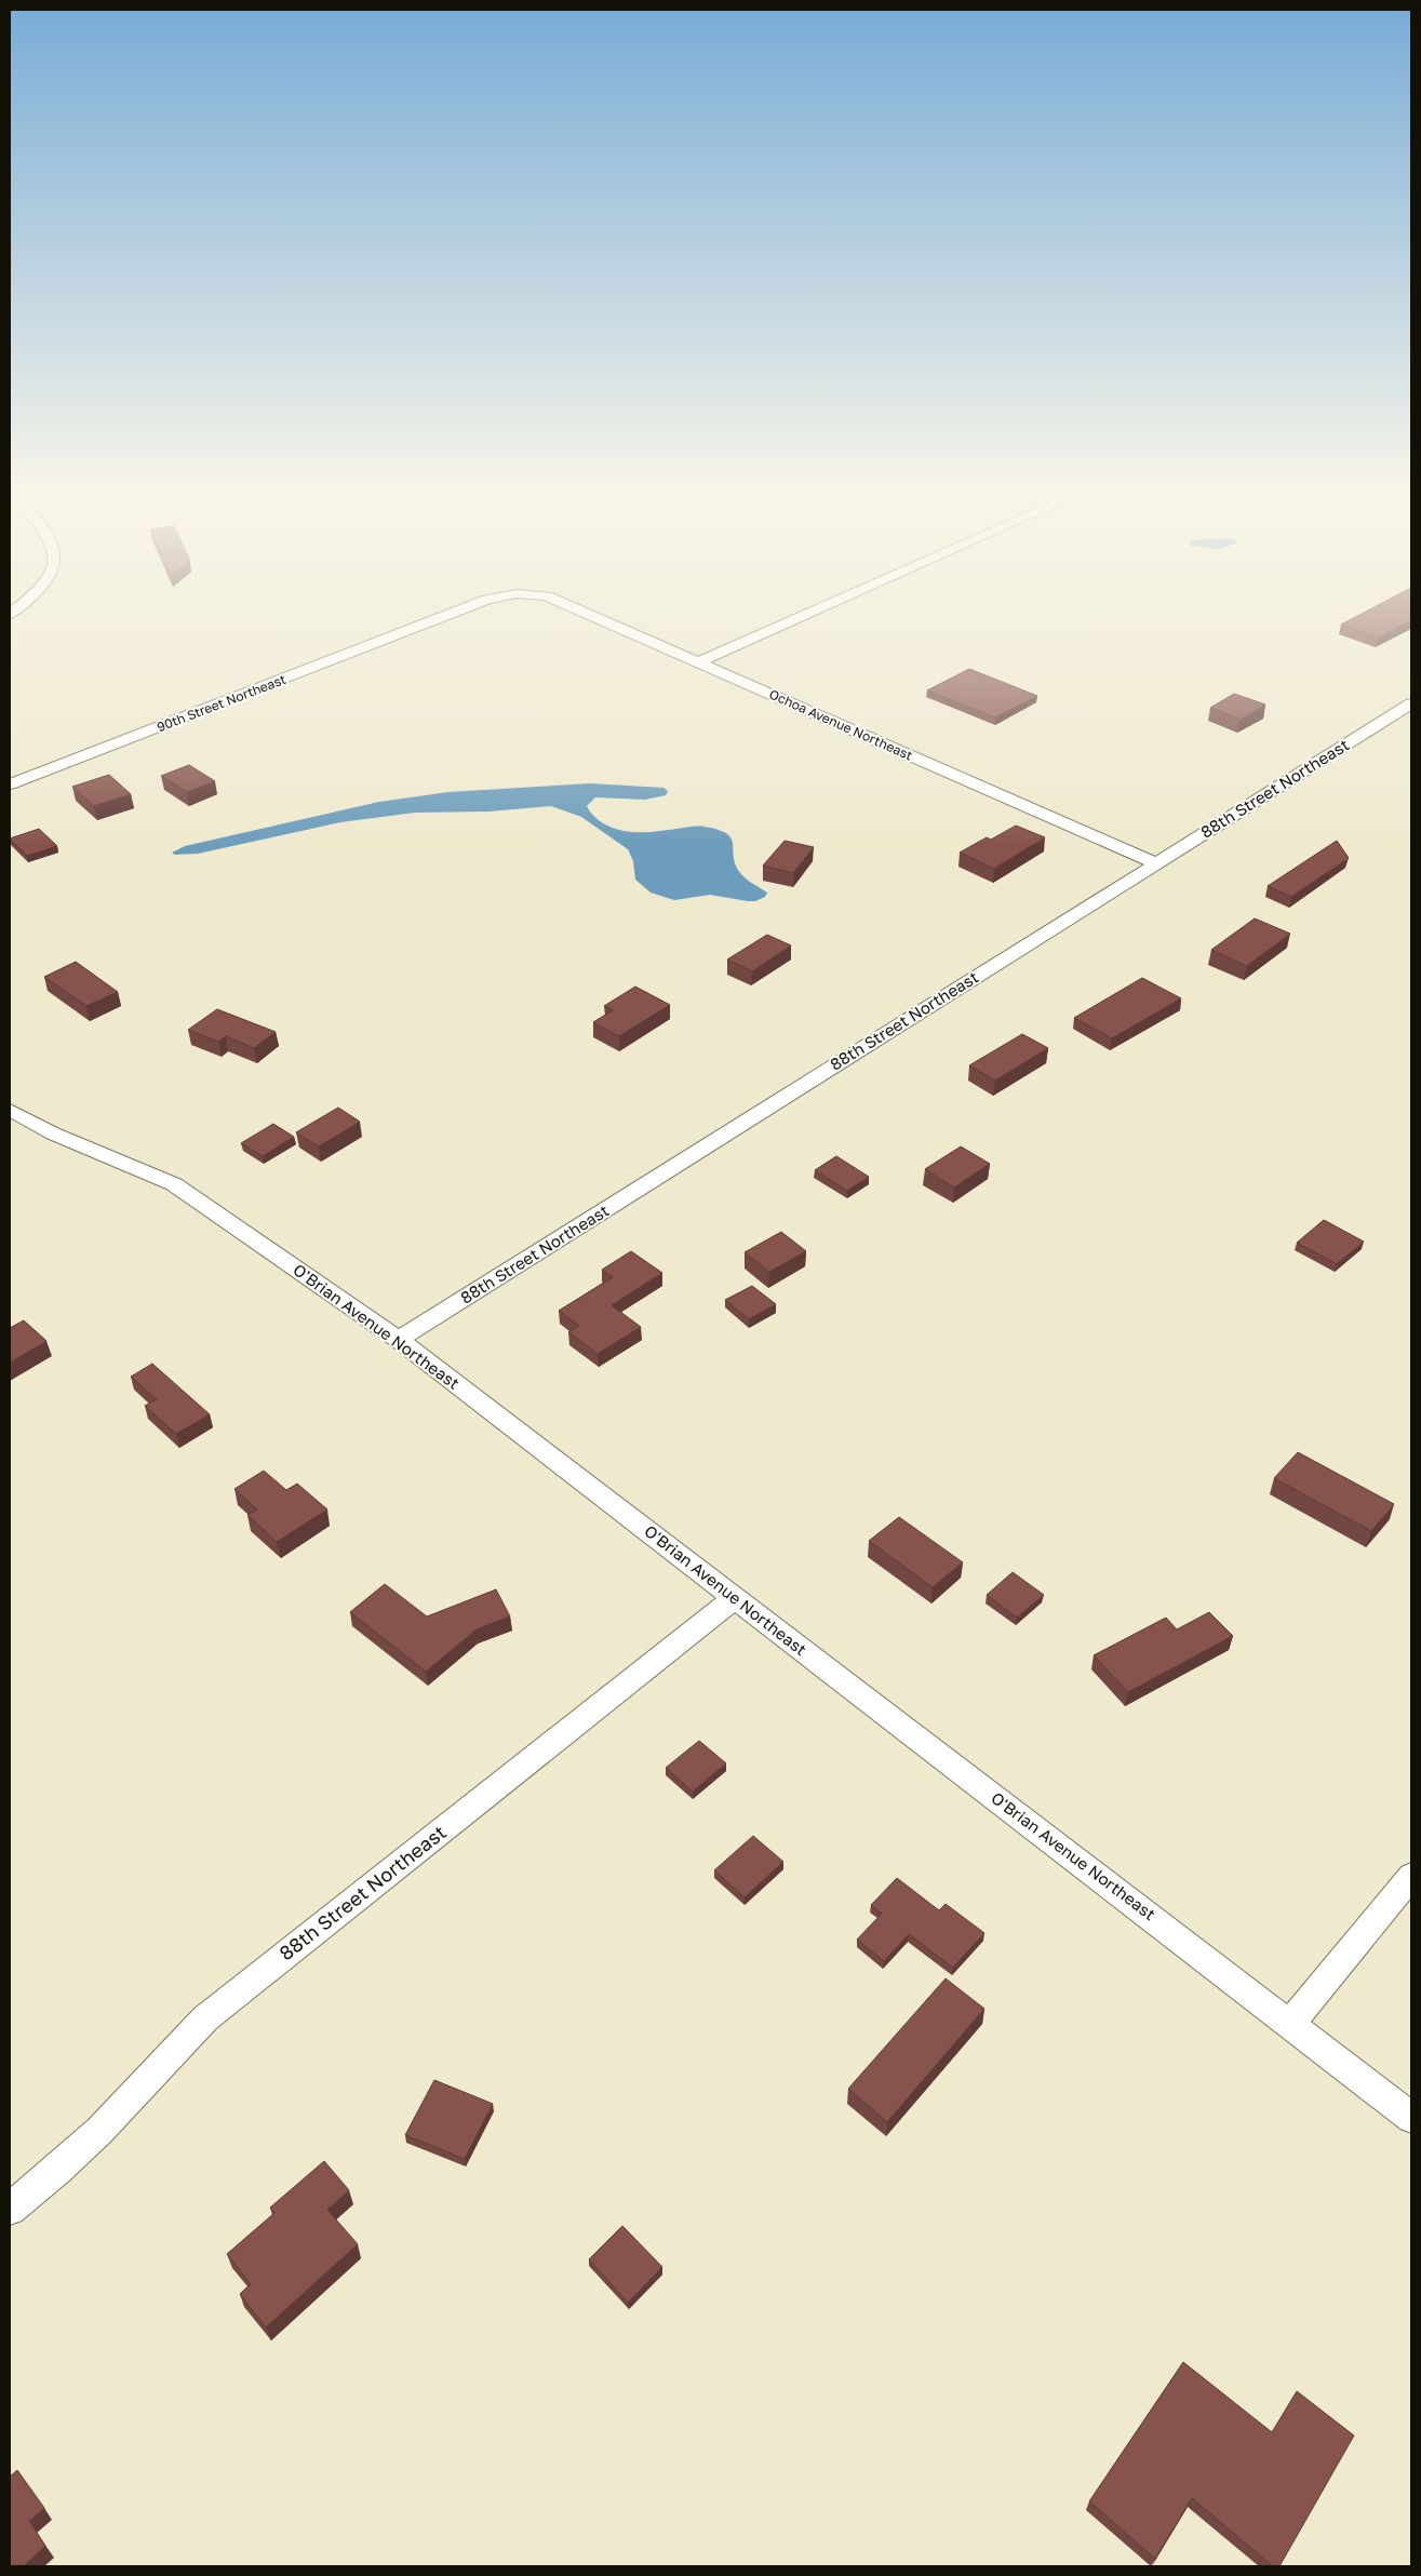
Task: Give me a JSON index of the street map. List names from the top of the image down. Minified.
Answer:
{"streets":{"street":["90th Street Northeast","Ochoa Avenue Northeast","88th Street Northeast","O'Brian Avenue Northeast"]},"crossings":[["Ochoa Avenue Northeast","88th Street Northeast"],["88th Street Northeast","O'Brian Avenue Northeast"]]}
